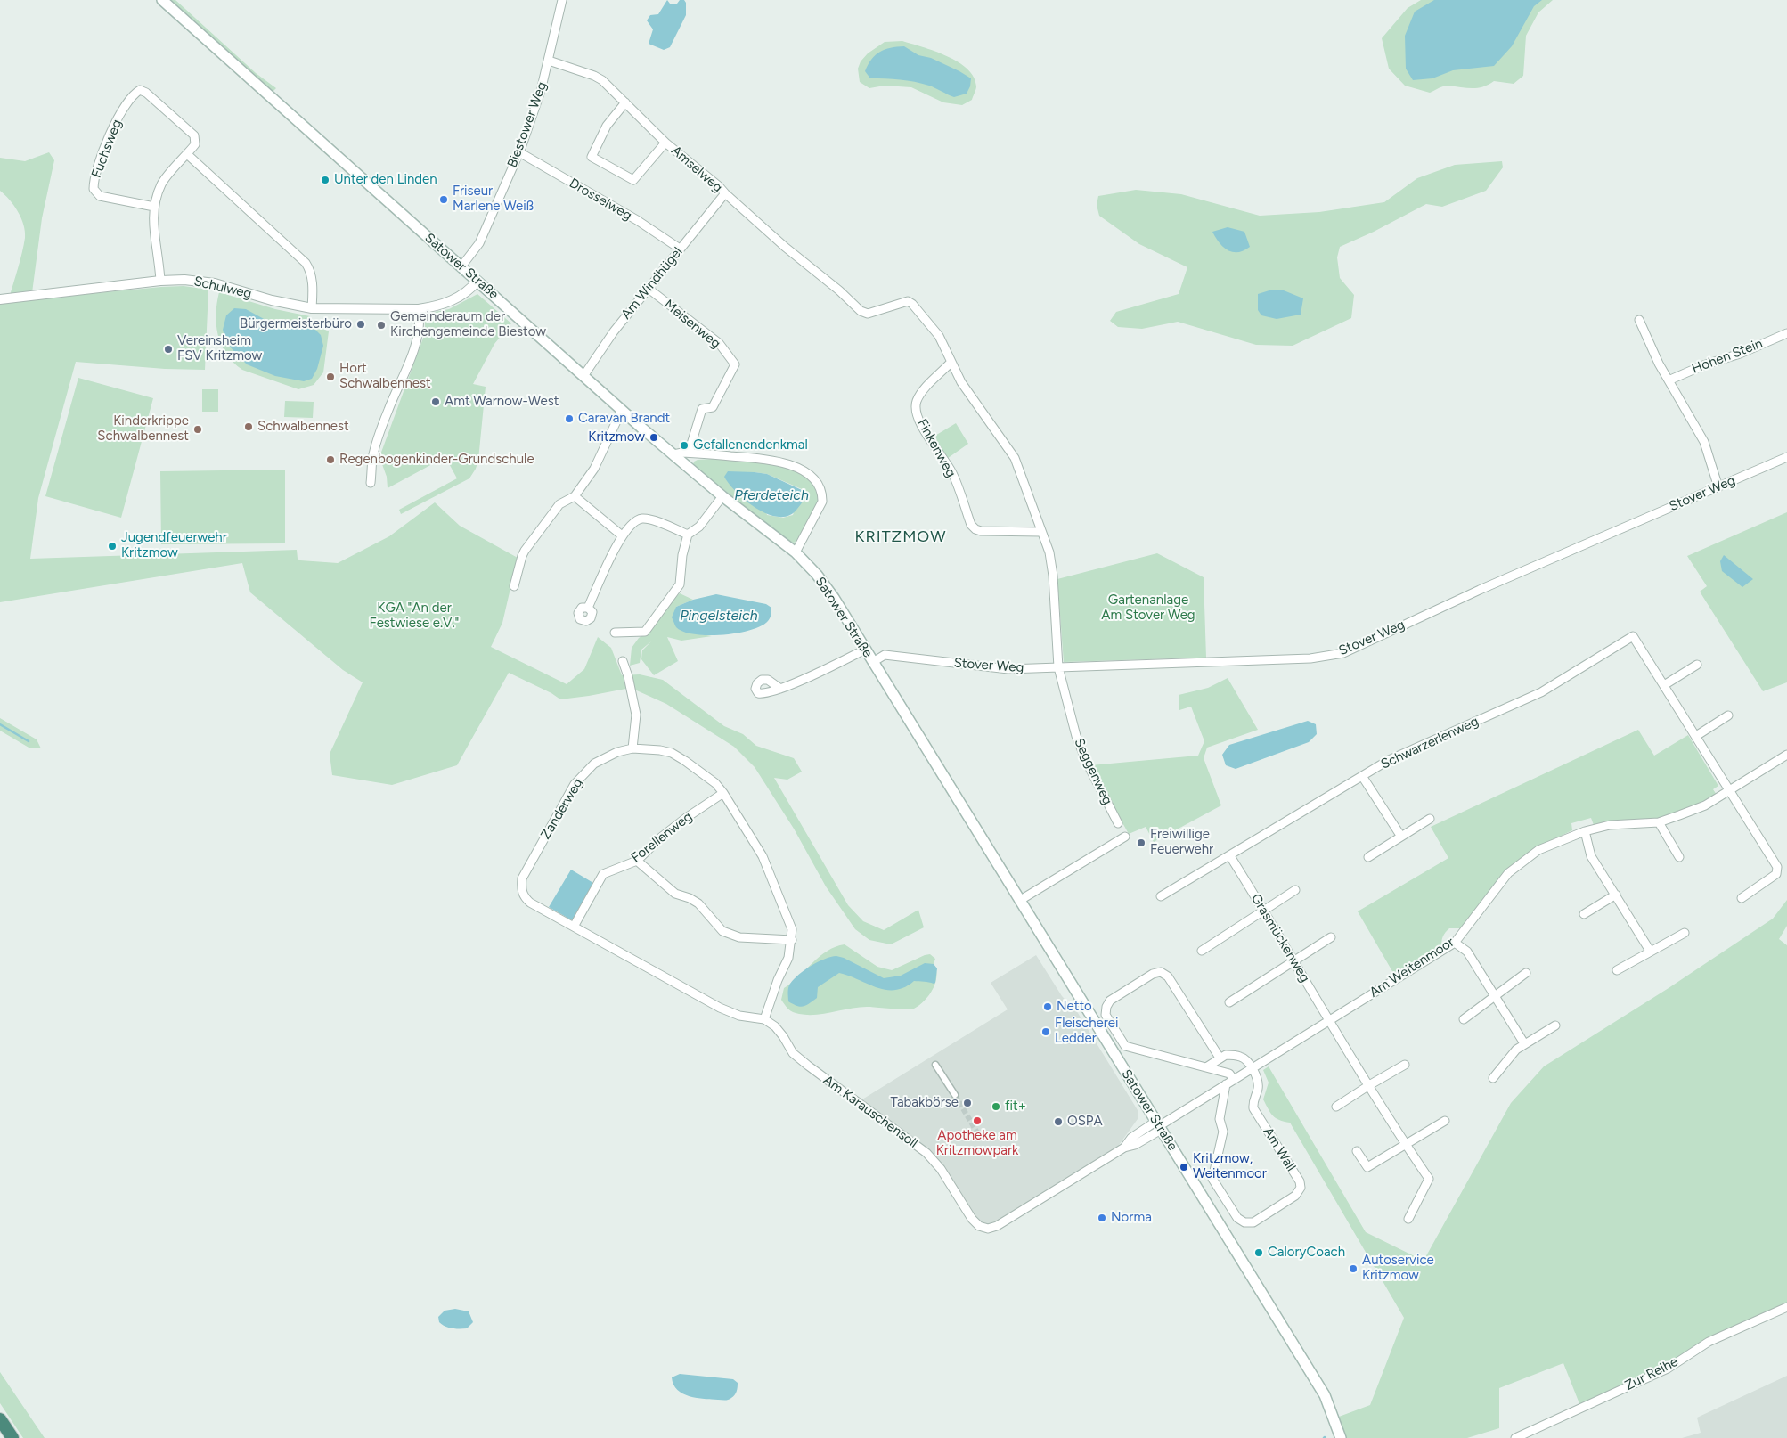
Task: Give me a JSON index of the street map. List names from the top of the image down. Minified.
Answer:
{"streets":{"main road":["Satower Straße"],"street":["Biestower Weg","Fuchsweg","Amselweg","Drosselweg","Am Windhügel","Schulweg","Meisenweg","Hohen Stein","Finkenweg","Stover Weg","Schwarzerlenweg","Seggenweg","Zanderweg","Forellenweg","Grasmückenweg","Am Weitenmoor","Am Karauschensoll","Am Wall","Zur Reihe"]},"crossings":[["Biestower Weg","Amselweg"],["Biestower Weg","Drosselweg"],["Biestower Weg","Satower Straße"],["Fuchsweg","Schulweg"],["Amselweg","Am Windhügel"],["Amselweg","Finkenweg"],["Drosselweg","Am Windhügel"],["Satower Straße","Am Windhügel"],["Satower Straße","Schulweg"],["Satower Straße","Stover Weg"],["Satower Straße","Am Weitenmoor"],["Satower Straße","Am Karauschensoll"],["Am Windhügel","Meisenweg"],["Stover Weg","Seggenweg"],["Schwarzerlenweg","Grasmückenweg"],["Zanderweg","Forellenweg"],["Zanderweg","Am Karauschensoll"],["Grasmückenweg","Am Weitenmoor"],["Am Weitenmoor","Am Karauschensoll"],["Am Weitenmoor","Am Wall"]],"districts":["KRITZMOW"],"water":["Pferdeteich","Pingelsteich"],"parks":["Gartenanlage Am Stover Weg","KGA \"An der Festwiese e.V.\""],"places":["Unter den Linden","Friseur Marlene Weiß","Bürgermeisterbüro","Gemeinderaum der Kirchengemeinde Biestow","Vereinsheim FSV Kritzmow","Hort Schwalbennest","Amt Warnow-West","Caravan Brandt","Schwalbennest","Kinderkrippe Schwalbennest","Kritzmow","Gefallenendenkmal","Regenbogenkinder-Grundschule","Jugendfeuerwehr Kritzmow","Freiwillige Feuerwehr","Netto","Fleischerei Ledder","Tabakbörse","fit+","Apotheke am Kritzmowpark","OSPA","Kritzmow, Weitenmoor","Norma","CaloryCoach","Autoservice Kritzmow"]}
